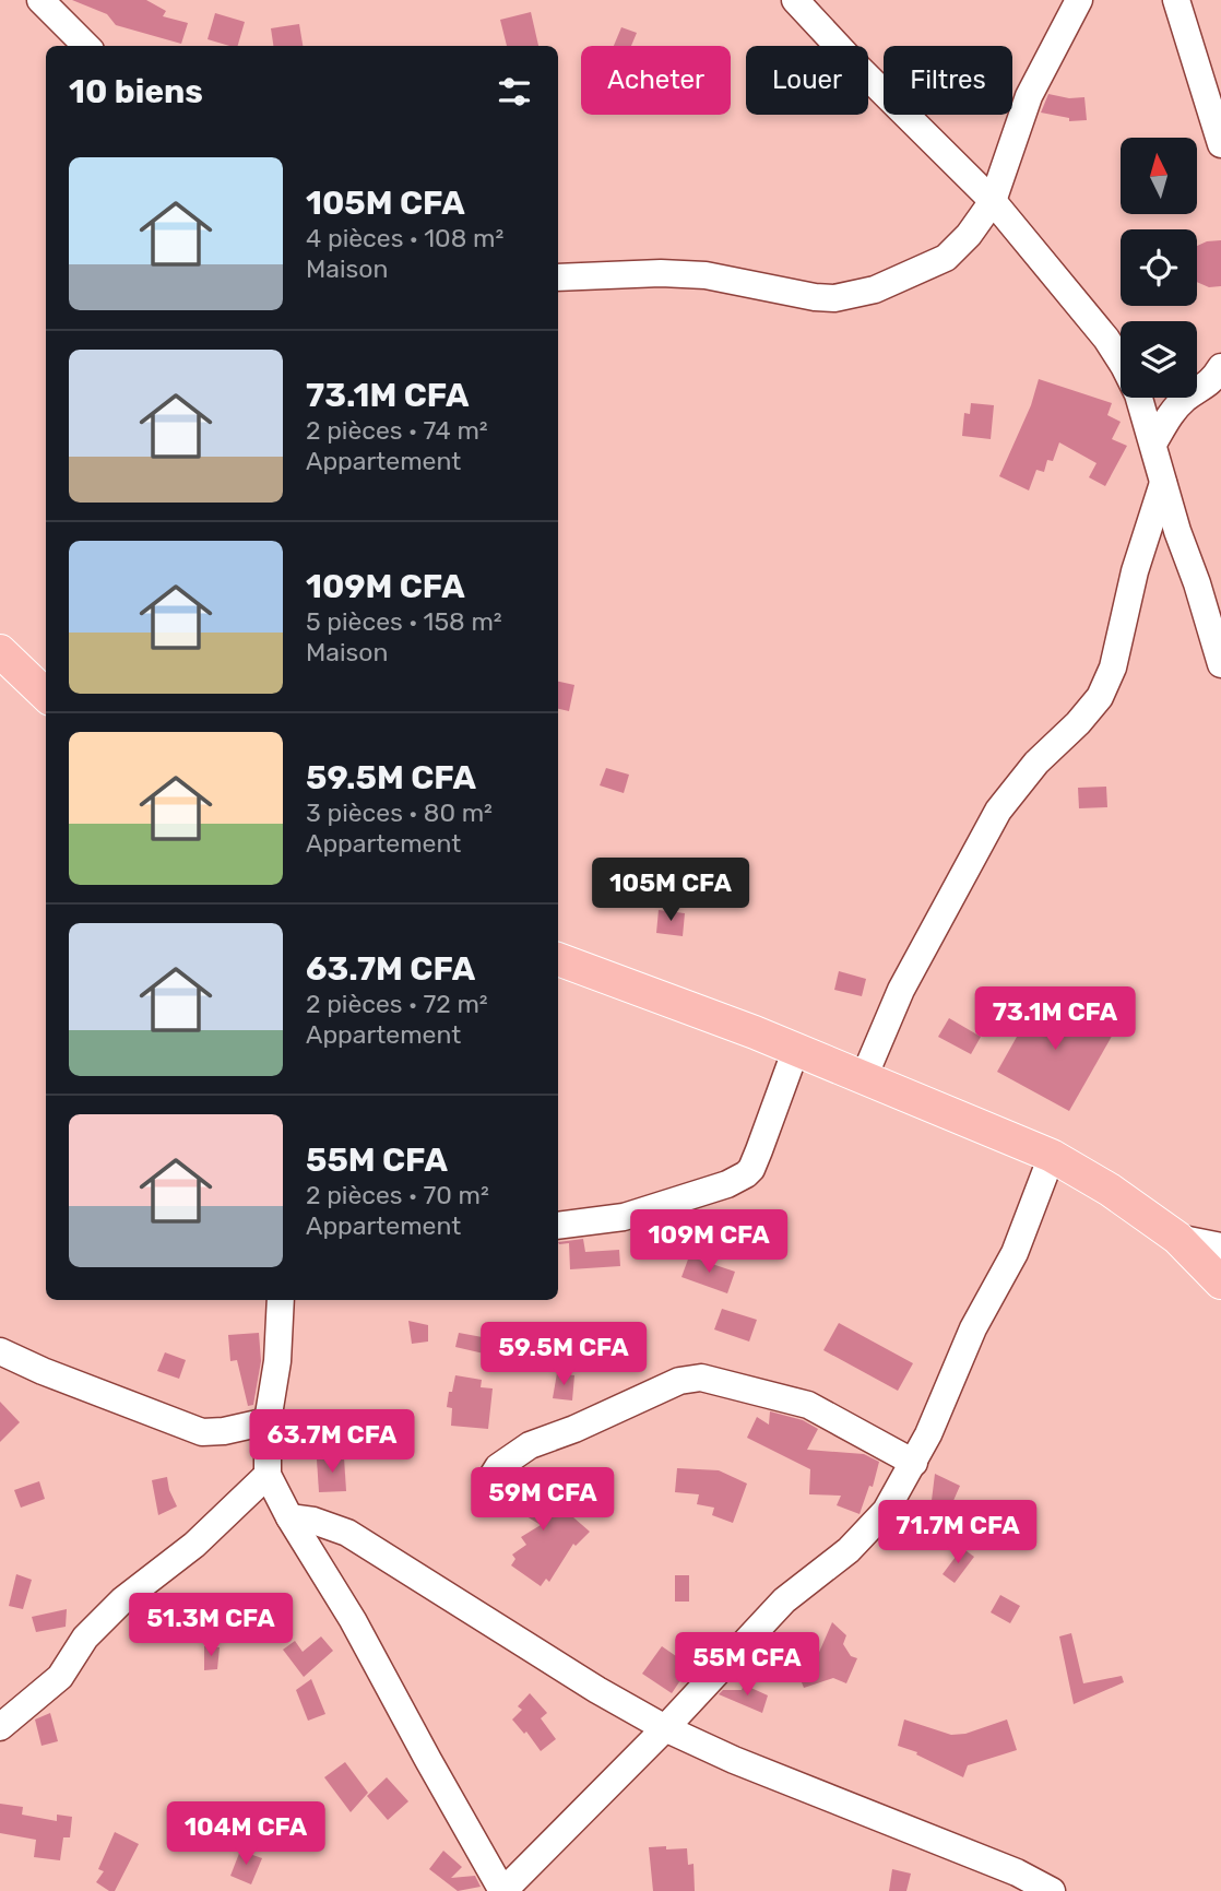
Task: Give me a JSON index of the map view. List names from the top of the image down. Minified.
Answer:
{"north":"top","page":{"chip":["Acheter","Louer","Filtres"],"heading":"10 biens","list":[{"name":"105M CFA","note":"4 pièces · 108 m² · Maison"},{"name":"73.1M CFA","note":"2 pièces · 74 m² · Appartement"},{"name":"109M CFA","note":"5 pièces · 158 m² · Maison"},{"name":"59.5M CFA","note":"3 pièces · 80 m² · Appartement"},{"name":"63.7M CFA","note":"2 pièces · 72 m² · Appartement"},{"name":"55M CFA","note":"2 pièces · 70 m² · Appartement"}],"price":["105M CFA","73.1M CFA","109M CFA","59.5M CFA","63.7M CFA","59M CFA","71.7M CFA","51.3M CFA","55M CFA","104M CFA"]}}
